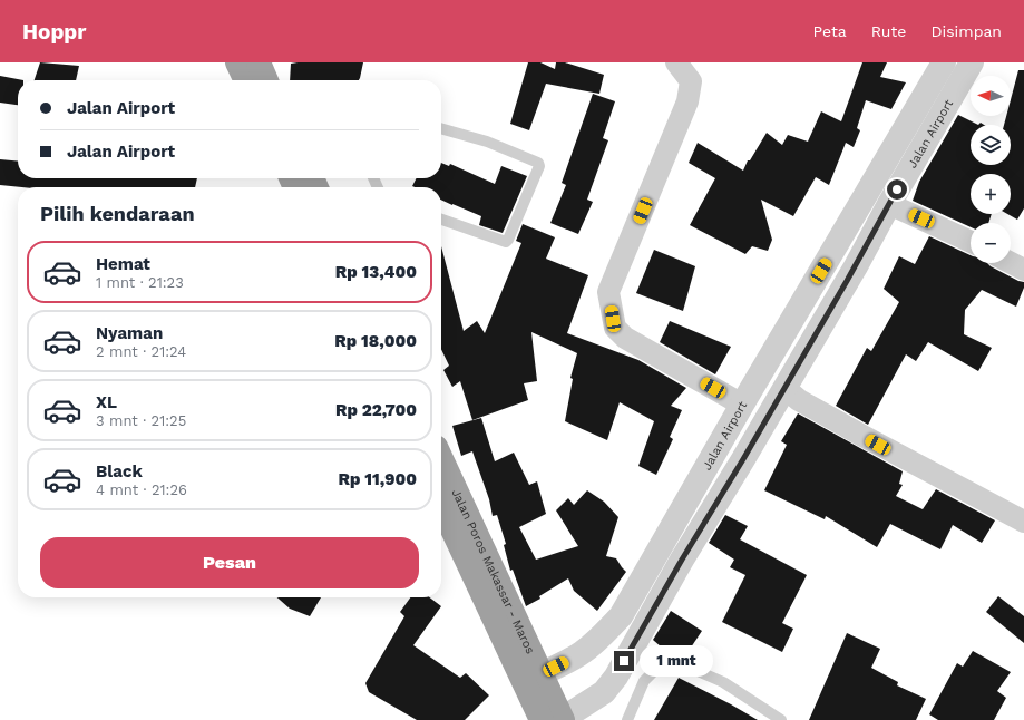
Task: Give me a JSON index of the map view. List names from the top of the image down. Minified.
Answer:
{"streets":{"highway":["Jalan Poros Makassar - Maros"],"street":["Jalan Airport"]},"crossings":[["Jalan Airport","Jalan Poros Makassar - Maros"]],"north":"left","page":{"header":"Hoppr","nav":["Peta","Rute","Disimpan"],"map_buttons":["+","−"],"banner":["Jalan Airport","Jalan Airport"],"heading":"Pilih kendaraan","list":[{"name":"Hemat","note":"1 mnt · 21:23","value":"Rp 13,400"},{"name":"Nyaman","note":"2 mnt · 21:24","value":"Rp 18,000"},{"name":"XL","note":"3 mnt · 21:25","value":"Rp 22,700"},{"name":"Black","note":"4 mnt · 21:26","value":"Rp 11,900"}],"buttons":"Pesan","bubble":"1 mnt"}}
